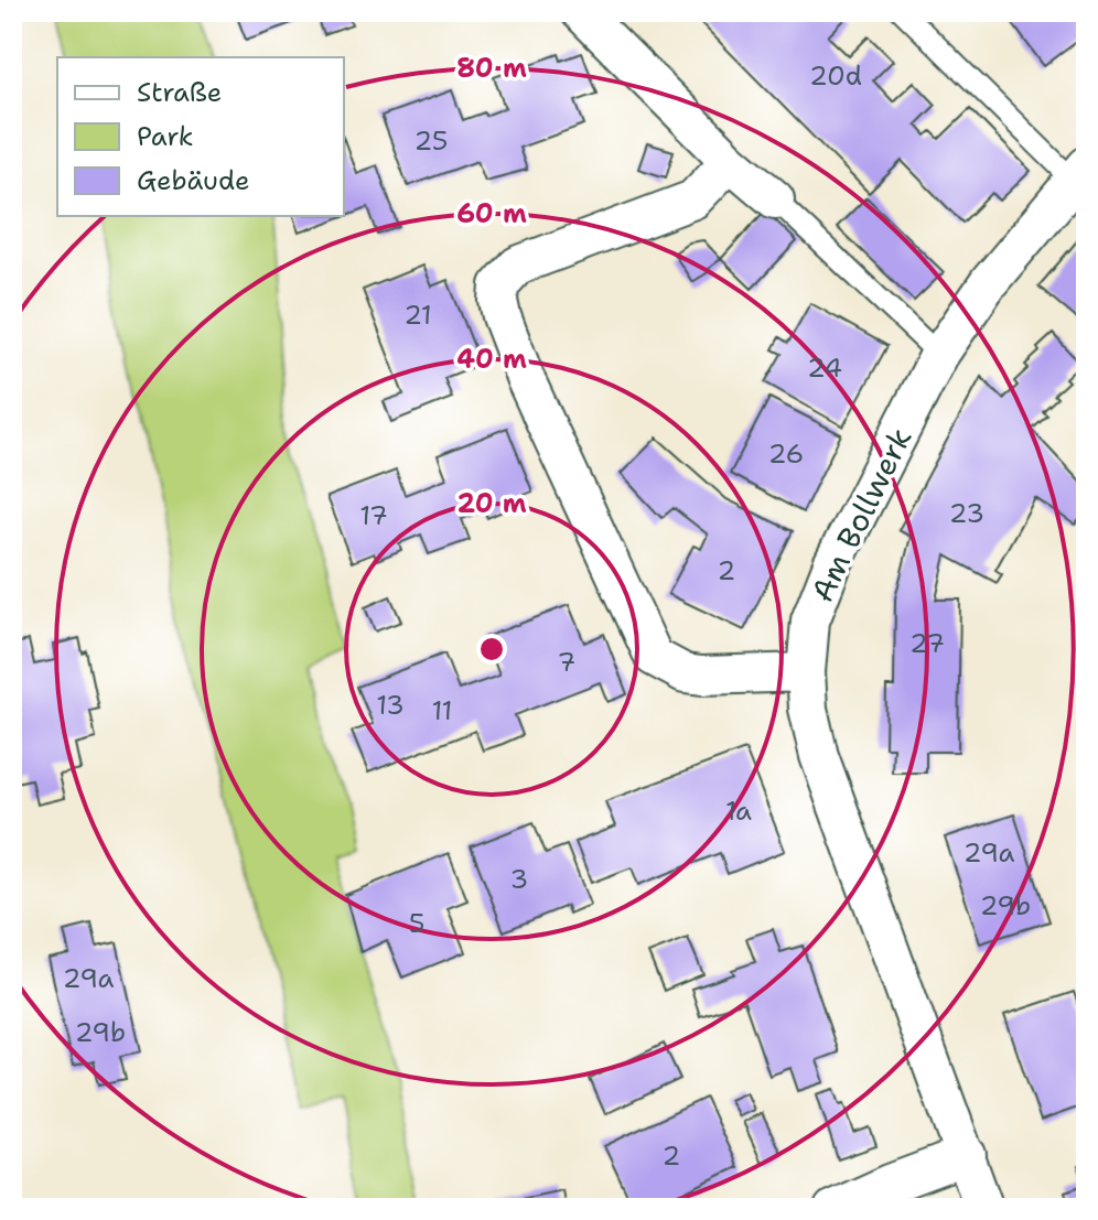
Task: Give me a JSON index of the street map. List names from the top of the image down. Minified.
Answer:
{"streets":{"street":["Am Bollwerk"]},"house_numbers":["20d","25","21","24","26","23","17","2","27","7","13","11","1a","29a","3","29b","5","29a","29b","2"],"legend":["Straße","Park","Gebäude"],"rings":["80 m","60 m","40 m","20 m"]}
